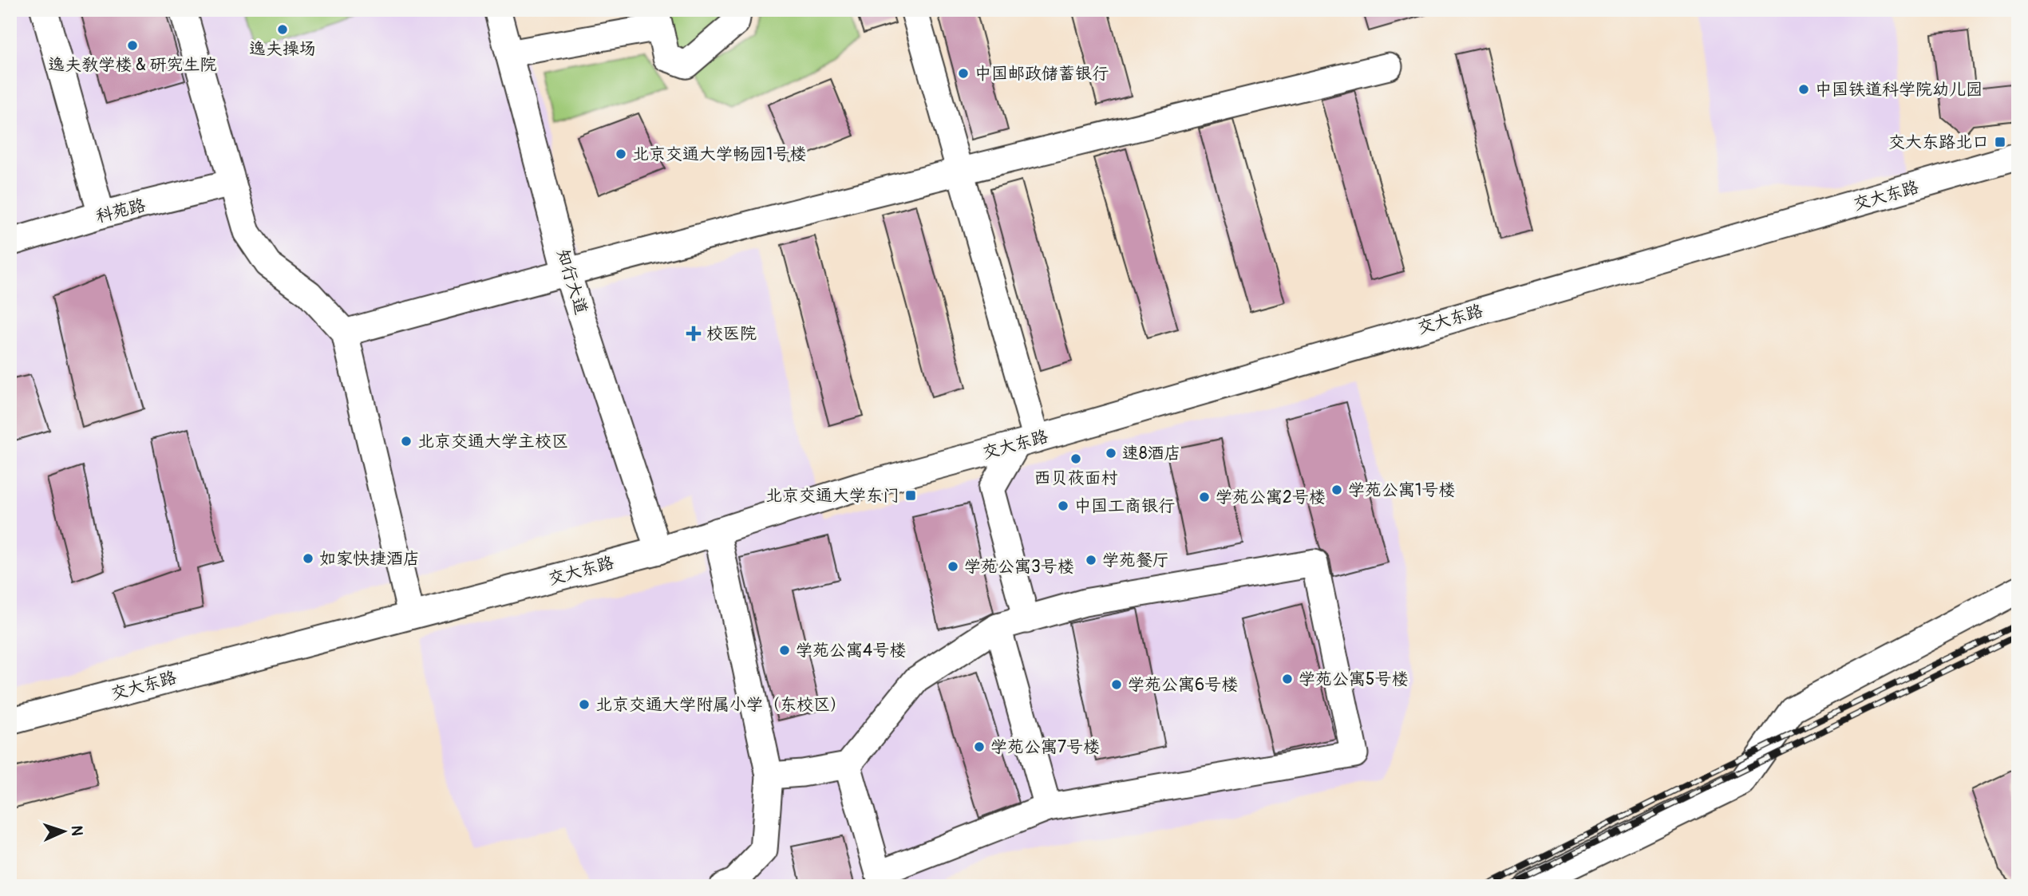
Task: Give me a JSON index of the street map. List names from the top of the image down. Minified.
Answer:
{"streets":{"street":["交大东路","科苑路","知行大道"]},"crossings":[["交大东路","知行大道"]],"places":{"other":["逸夫操场","逸夫教学楼 & 研究生院","中国邮政储蓄银行","中国铁道科学院幼儿园","北京交通大学畅园1号楼","北京交通大学主校区","速8酒店","西贝莜面村","学苑公寓1号楼","学苑公寓2号楼","中国工商银行","如家快捷酒店","学苑餐厅","学苑公寓3号楼","学苑公寓4号楼","学苑公寓5号楼","学苑公寓6号楼","北京交通大学附属小学（东校区）","学苑公寓7号楼"],"transit":["交大东路北口","北京交通大学东门"],"health":["校医院"]},"north":"right"}
